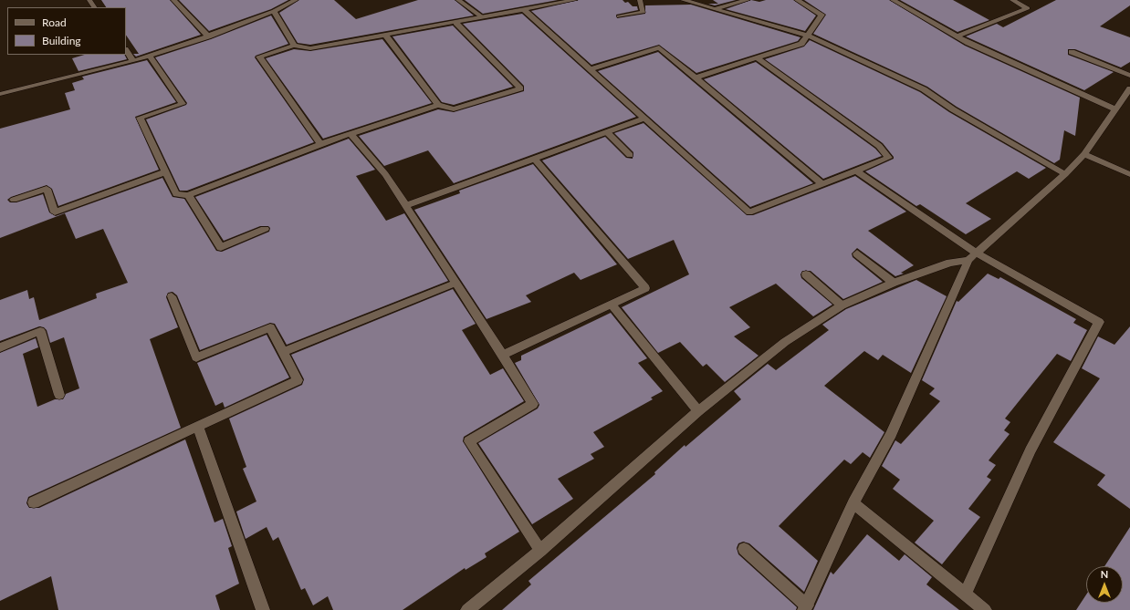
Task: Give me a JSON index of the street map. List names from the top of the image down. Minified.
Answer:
{"legend":["Road","Building"],"north":"top"}
